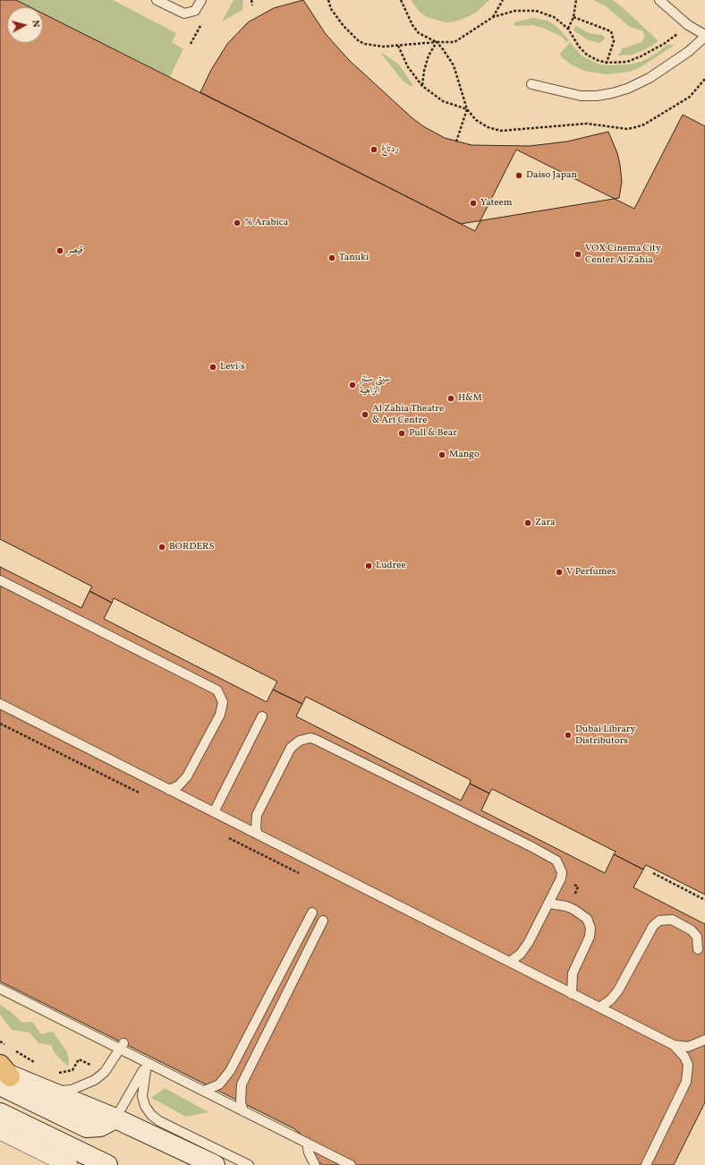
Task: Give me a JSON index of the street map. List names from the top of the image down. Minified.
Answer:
{"places":["ردتاغ","Daiso Japan","Yateem","% Arabica","قيصر","VOX Cinema City Center Al Zahia","Tanuki","Levi's","سيتي سنتر الزاهية","H&M","Al Zahia Theatre & Art Centre","Pull & Bear","Mango","Zara","BORDERS","Ludree","V Perfumes","Dubai Library Distributors"],"north":"right"}
